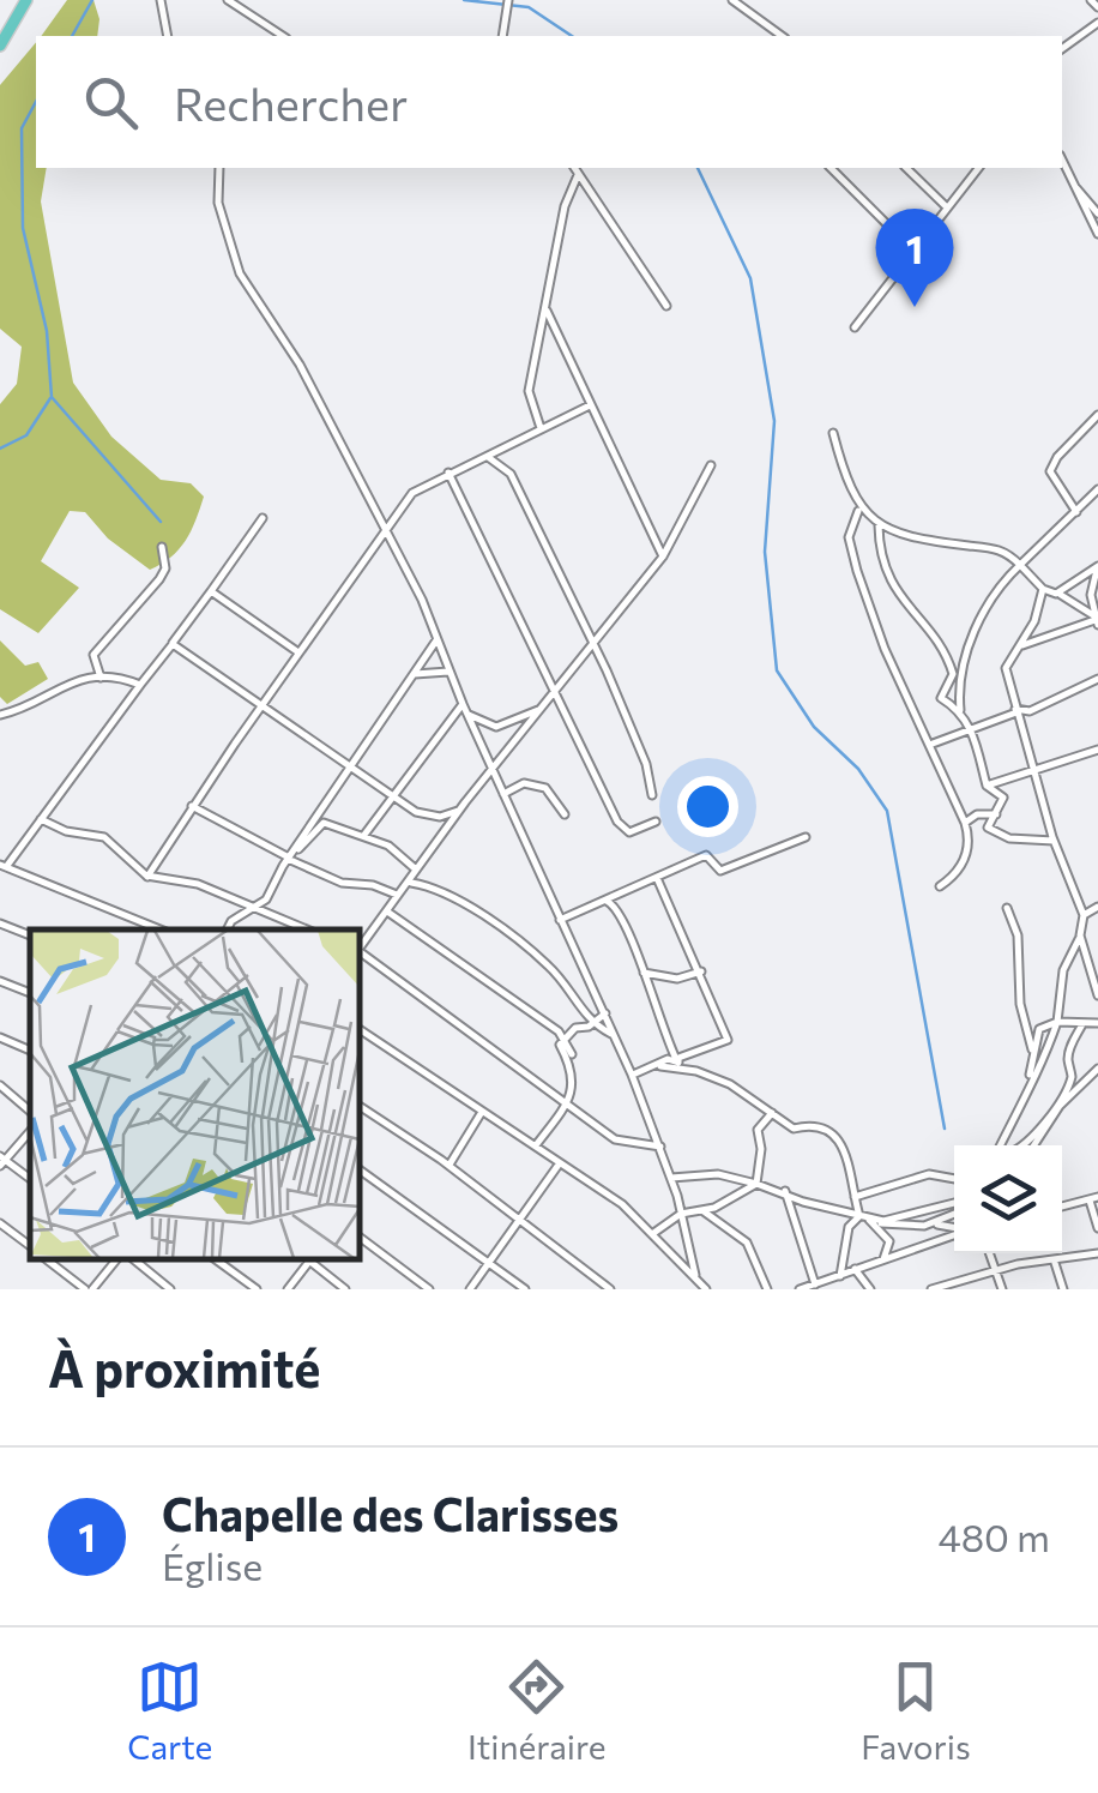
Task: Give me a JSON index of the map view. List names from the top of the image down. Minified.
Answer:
{"page":{"search":"Rechercher","pins":"1","heading":"À proximité","list":[{"mark":"1","name":"Chapelle des Clarisses","note":"Église","value":"480 m"}],"nav":["Carte","Itinéraire","Favoris"]}}
